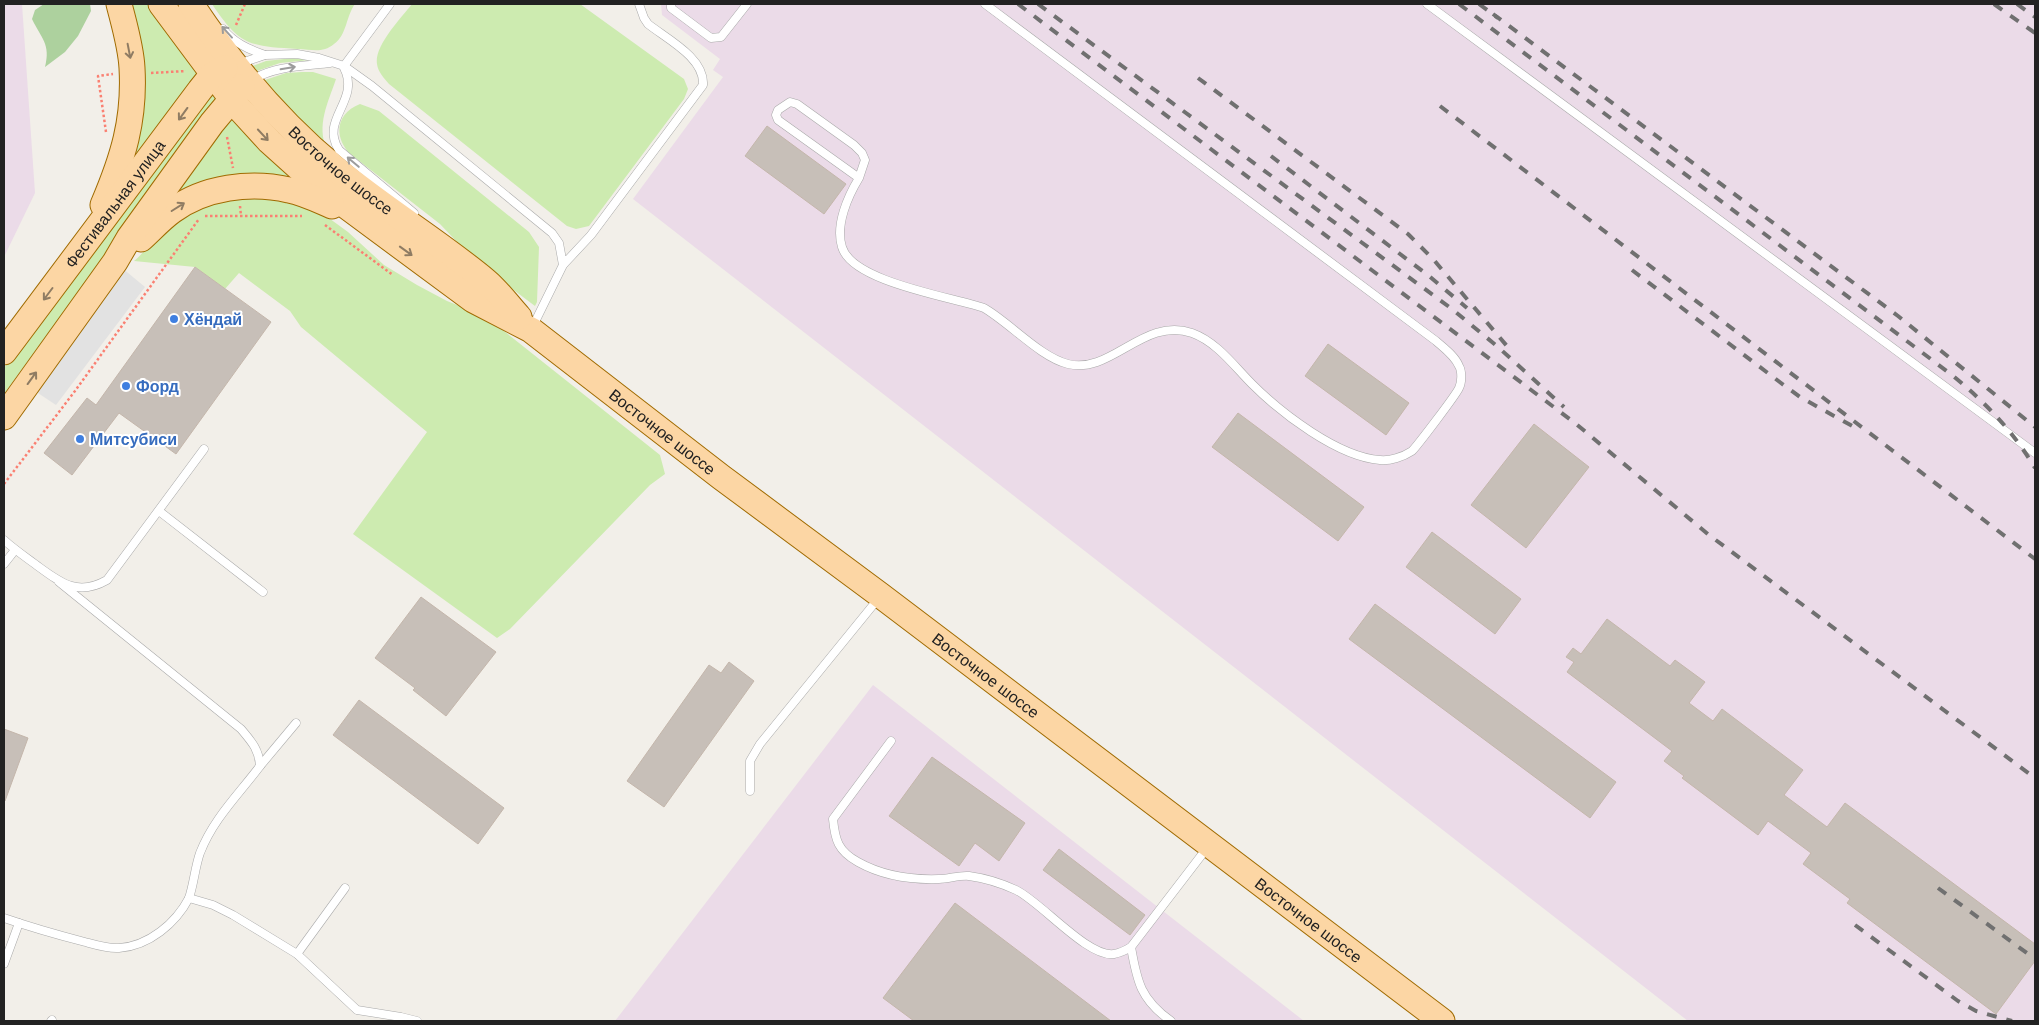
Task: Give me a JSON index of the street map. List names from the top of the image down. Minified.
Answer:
{"streets":{"main road":["Восточное шоссе","Фестивальная улица"]},"places":["Хёндай","Форд","Митсубиси"]}
